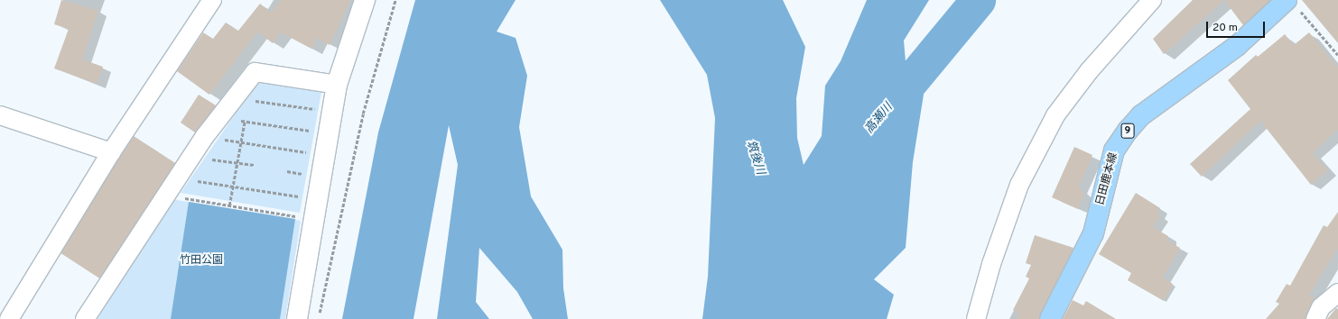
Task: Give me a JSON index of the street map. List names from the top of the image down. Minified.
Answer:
{"streets":{"main road":["9","日田鹿本線"]},"water":["高瀬川","筑後川"],"parks":["竹田公園"],"scale_bar":"20 m"}
